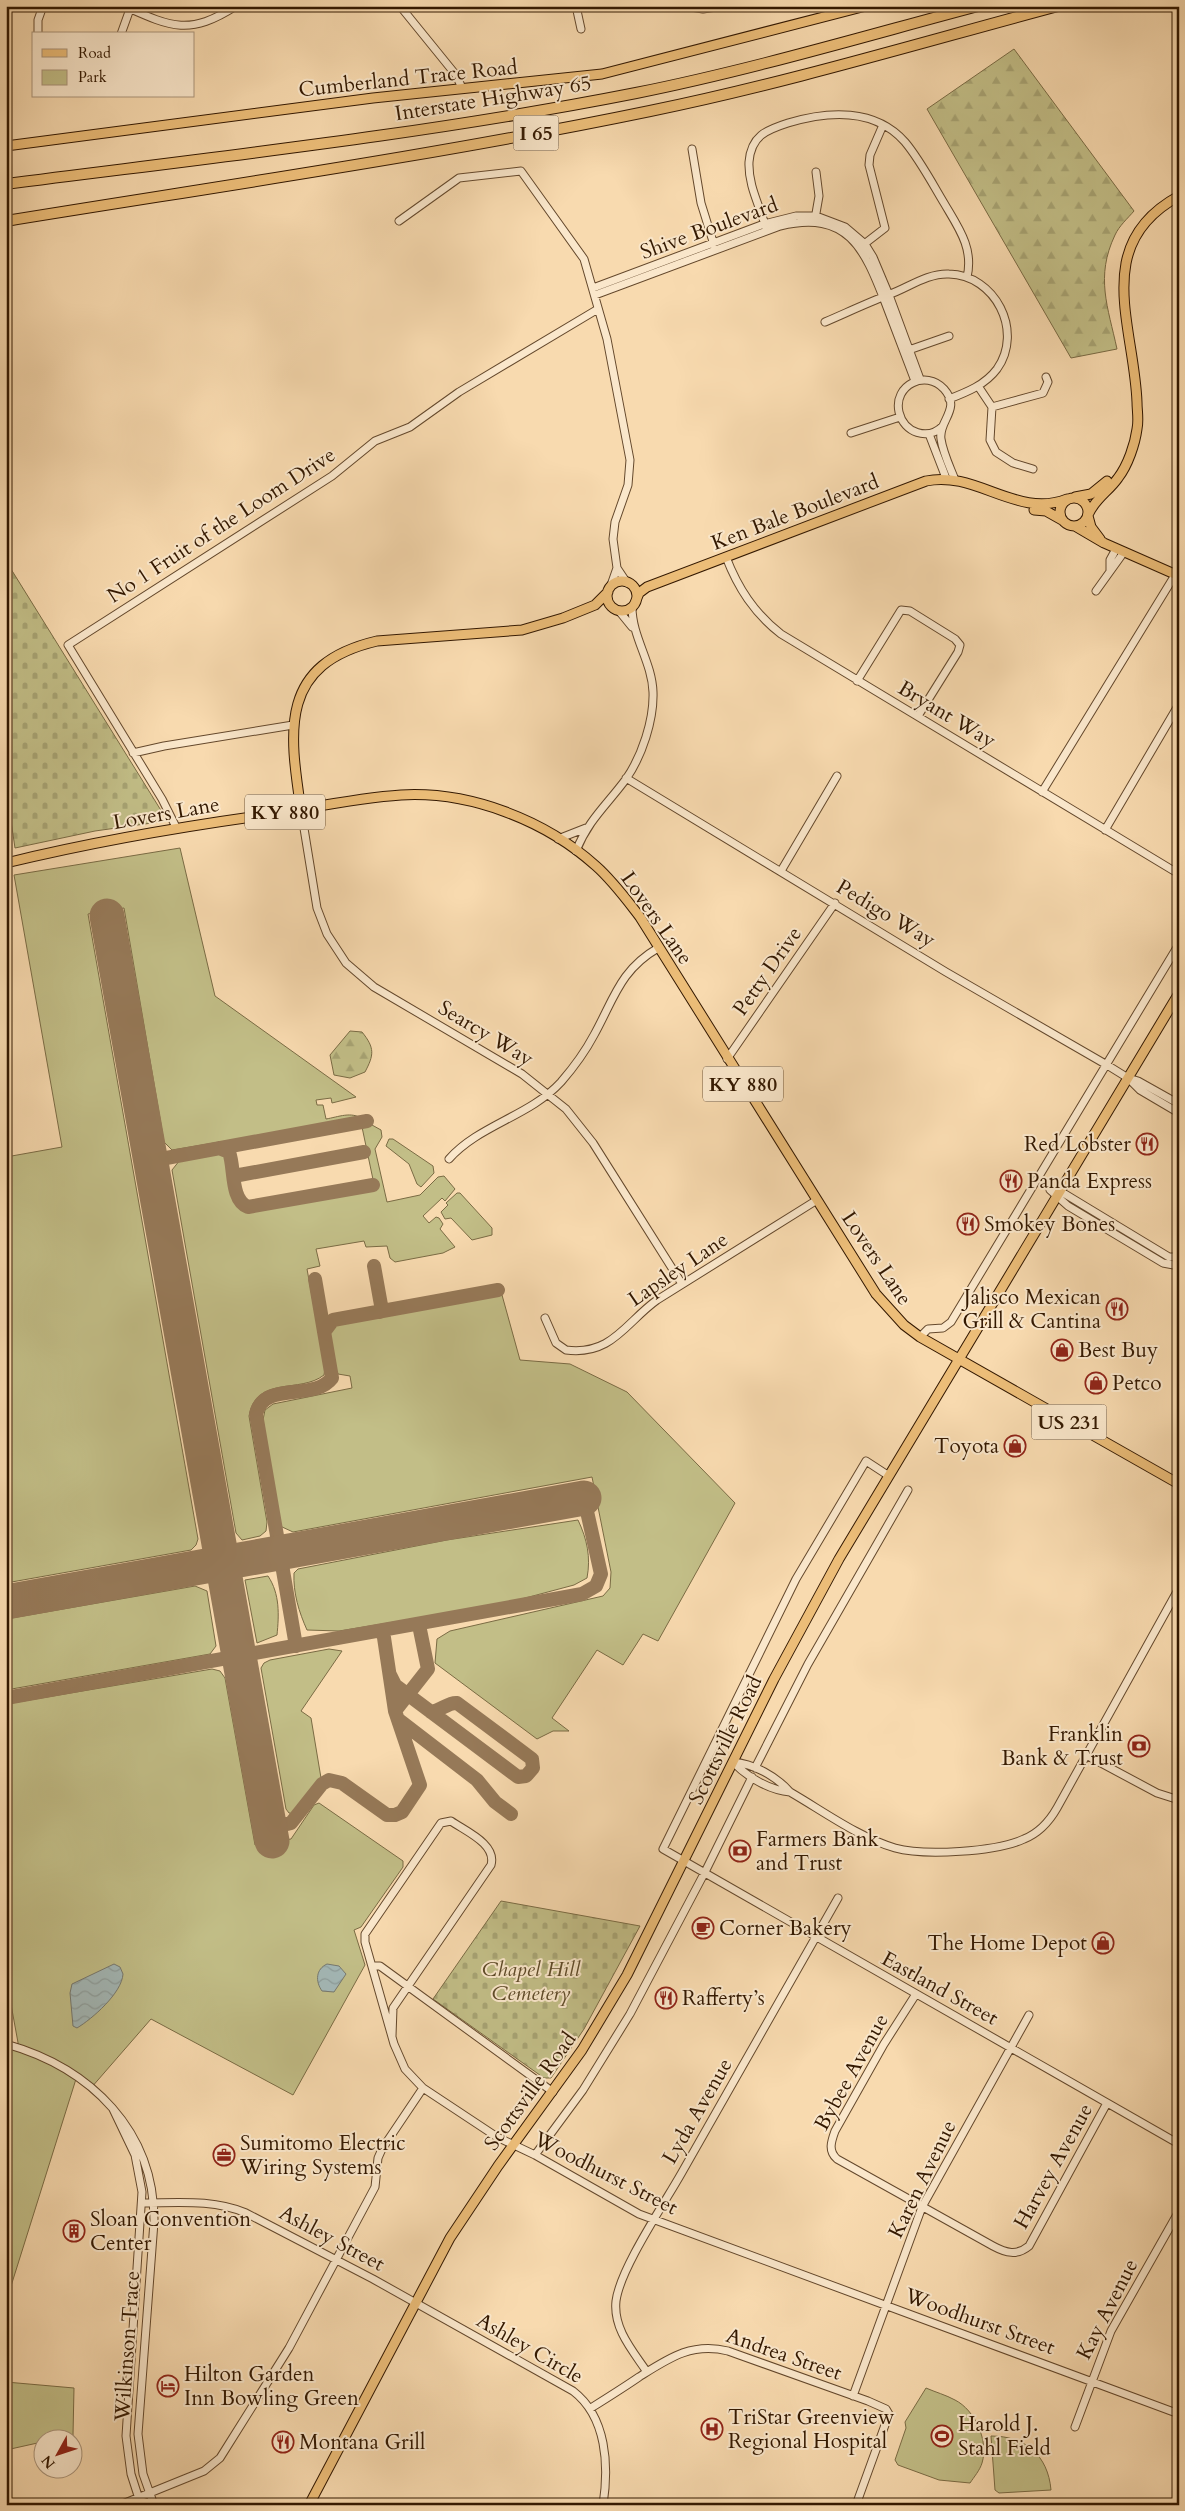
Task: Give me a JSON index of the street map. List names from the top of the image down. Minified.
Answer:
{"streets":{"highway":["Interstate Highway 65","I 65"],"main road":["Cumberland Trace Road","Ken Bale Boulevard","KY 880","Lovers Lane","US 231","Scottsville Road"],"street":["Shive Boulevard","No 1 Fruit of the Loom Drive","Bryant Way","Pedigo Way","Petty Drive","Searcy Way","Lapsley Lane","Eastland Street","Bybee Avenue","Lyda Avenue","Harvey Avenue","Woodhurst Street","Karen Avenue","Ashley Street","Kay Avenue","Wilkinson Trace","Ashley Circle","Andrea Street"]},"crossings":[["Ken Bale Boulevard","Bryant Way"],["Ken Bale Boulevard","Lovers Lane"],["Ken Bale Boulevard","Searcy Way"],["No 1 Fruit of the Loom Drive","Lovers Lane"],["Lovers Lane","Petty Drive"],["Lovers Lane","Searcy Way"],["Lovers Lane","Lapsley Lane"],["Lovers Lane","US 231"],["Lovers Lane","Scottsville Road"],["Pedigo Way","Petty Drive"],["Pedigo Way","Scottsville Road"],["Searcy Way","Lapsley Lane"],["US 231","Scottsville Road"],["Scottsville Road","Eastland Street"],["Scottsville Road","Woodhurst Street"],["Scottsville Road","Ashley Street"],["Scottsville Road","Ashley Circle"],["Eastland Street","Bybee Avenue"],["Eastland Street","Lyda Avenue"],["Eastland Street","Harvey Avenue"],["Eastland Street","Karen Avenue"],["Bybee Avenue","Harvey Avenue"],["Bybee Avenue","Karen Avenue"],["Lyda Avenue","Woodhurst Street"],["Lyda Avenue","Andrea Street"],["Harvey Avenue","Karen Avenue"],["Woodhurst Street","Karen Avenue"],["Woodhurst Street","Kay Avenue"],["Karen Avenue","Andrea Street"],["Ashley Street","Wilkinson Trace"],["Ashley Street","Ashley Circle"],["Ashley Circle","Andrea Street"]],"parks":["Chapel Hill Cemetery"],"places":{"restaurant":["Red Lobster","Panda Express","Smokey Bones","Jalisco Mexican Grill & Cantina","Rafferty’s","Montana Grill"],"shop":["Best Buy","Petco","Toyota","The Home Depot"],"bank":["Franklin Bank & Trust","Farmers Bank and Trust"],"cafe":["Corner Bakery"],"office":["Sumitomo Electric Wiring Systems"],"building":["Sloan Convention Center"],"hotel":["Hilton Garden Inn Bowling Green"],"hospital":["TriStar Greenview Regional Hospital"],"sports":["Harold J. Stahl Field"]},"legend":["Road","Park"],"north":"bottom left"}
